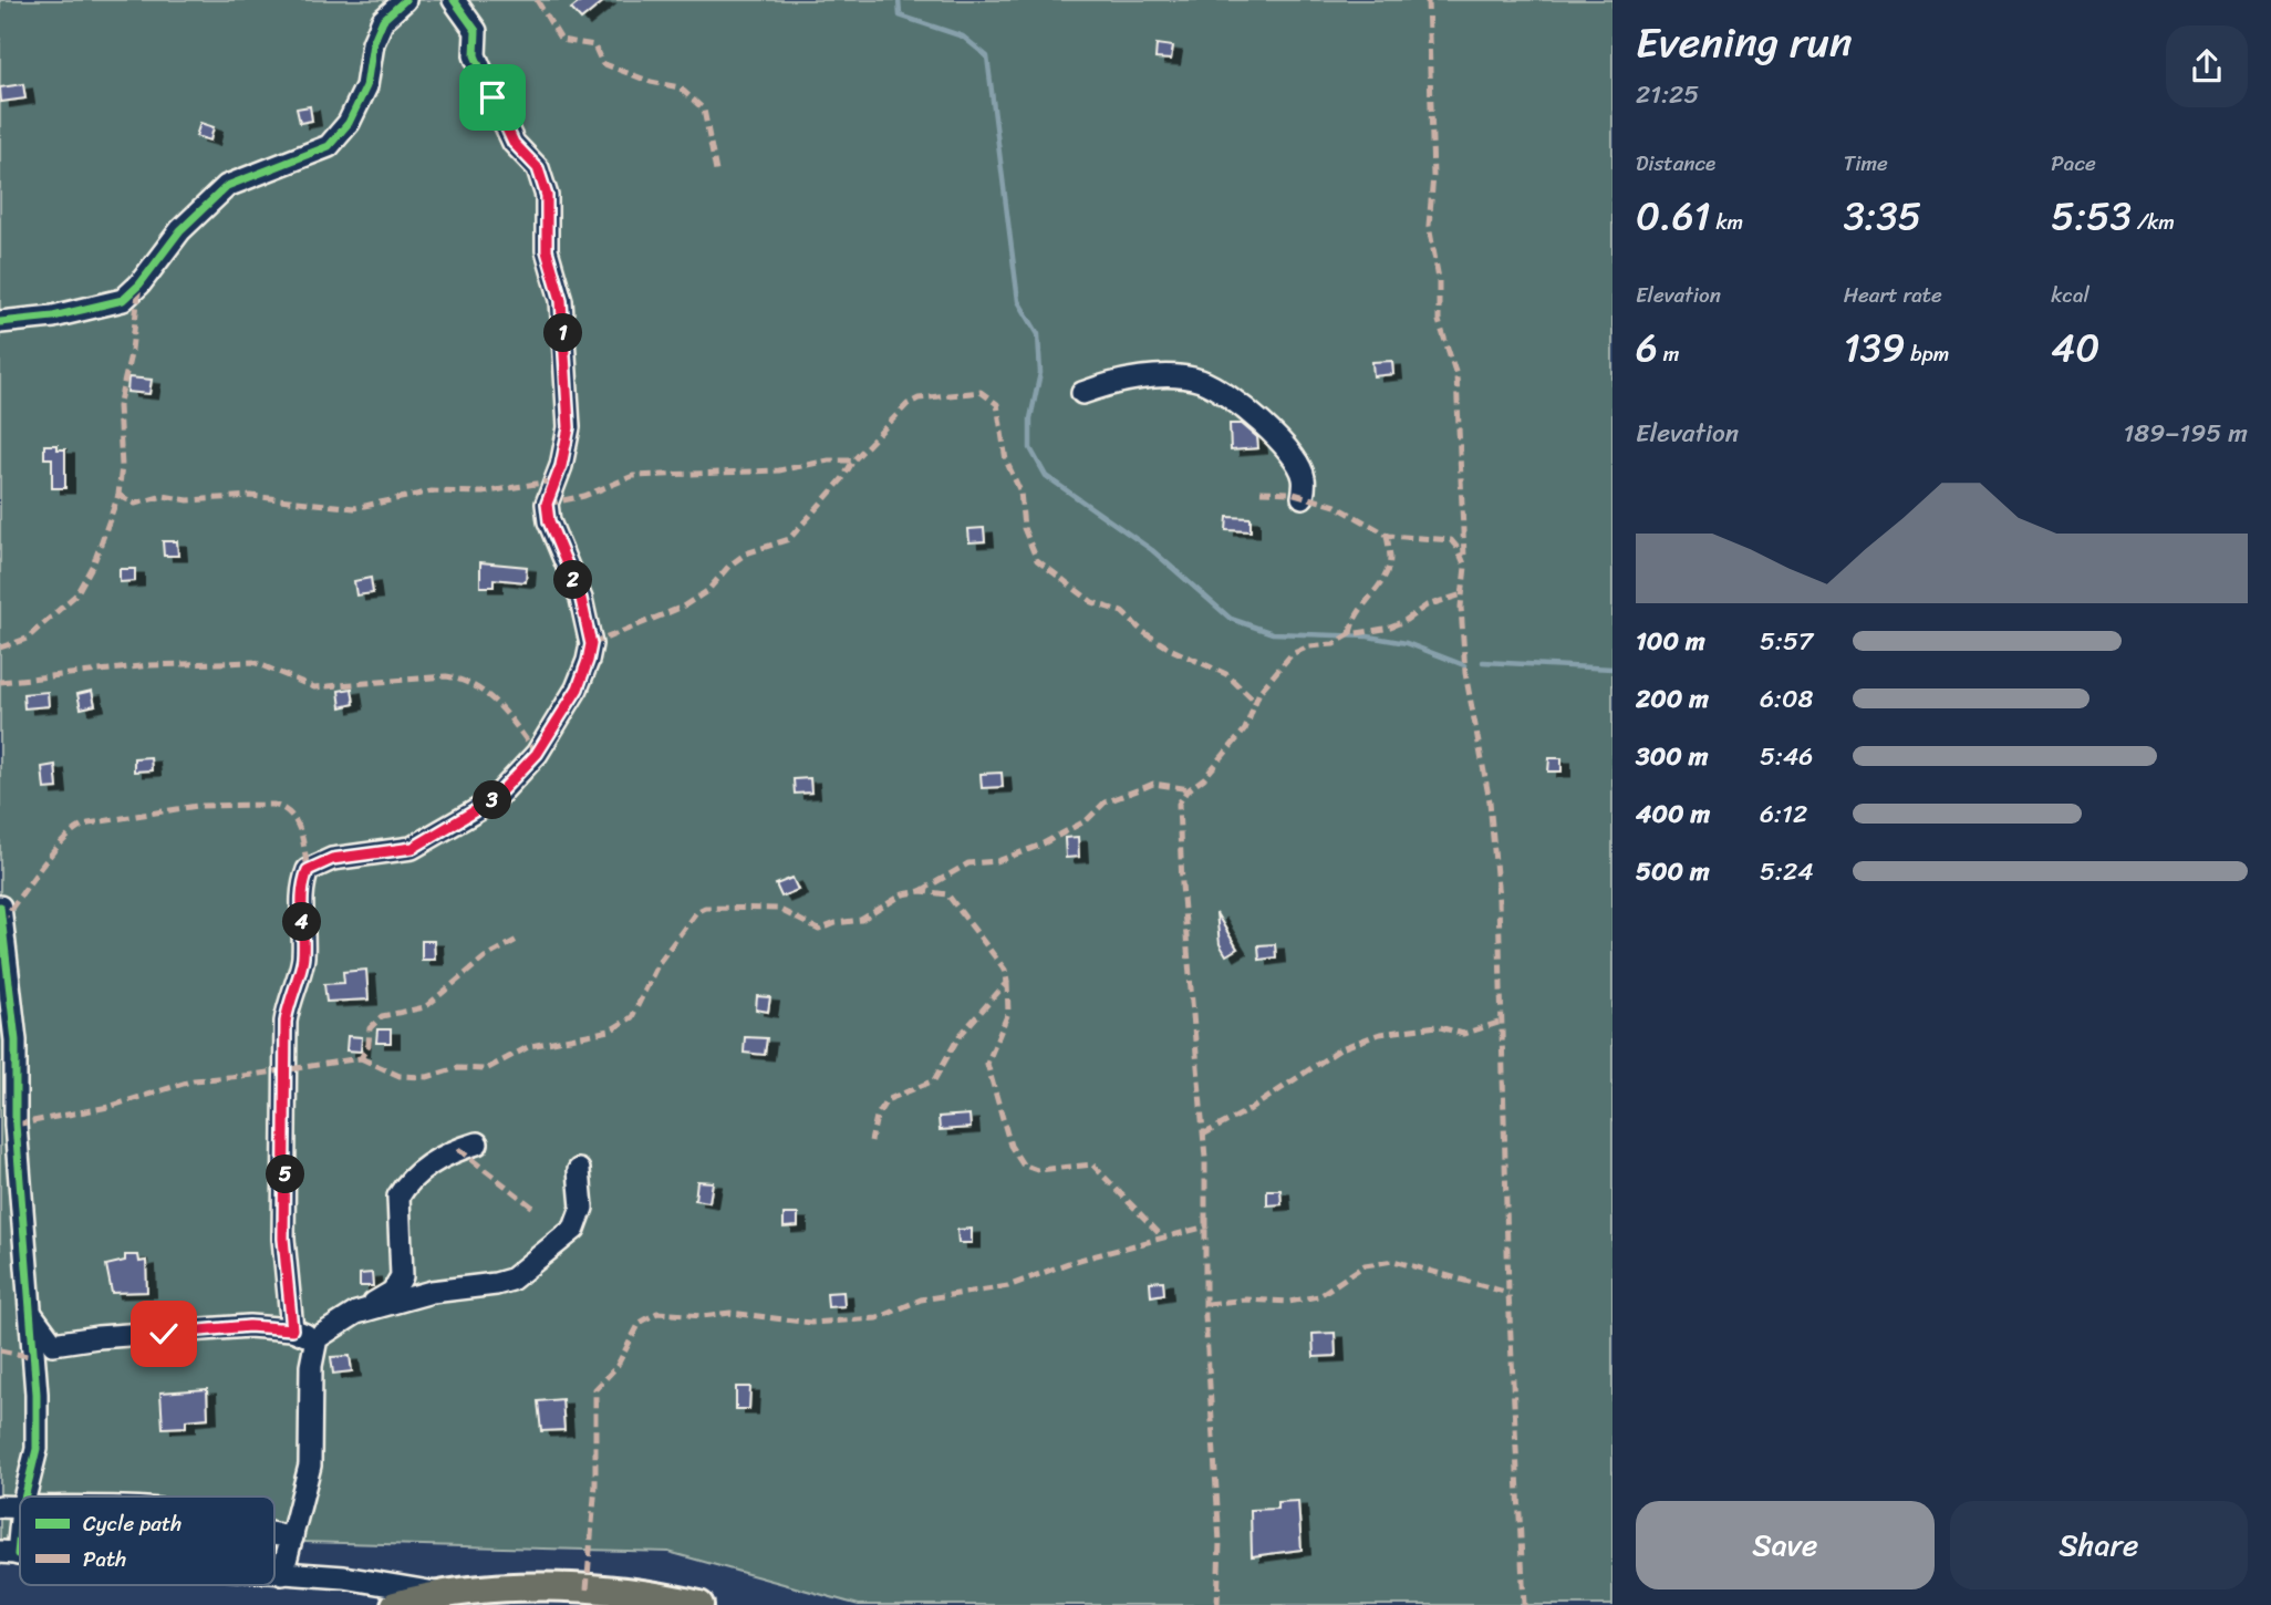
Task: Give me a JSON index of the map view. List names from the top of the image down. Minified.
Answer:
{"legend":["Cycle path","Path"],"page":{"heading":["Evening run","21:25"],"stats":[["Distance","0.61 km"],["Time","3:35"],["Pace","5:53 /km"],["Elevation","6 m"],["Heart rate","139 bpm"],["kcal","40"]],"pins":["1","2","3","4","5"],"chart":["Elevation","189–195 m"],"list":[{"name":"100 m","note":"5:57"},{"name":"200 m","note":"6:08"},{"name":"300 m","note":"5:46"},{"name":"400 m","note":"6:12"},{"name":"500 m","note":"5:24"}],"buttons":["Save","Share"]}}
